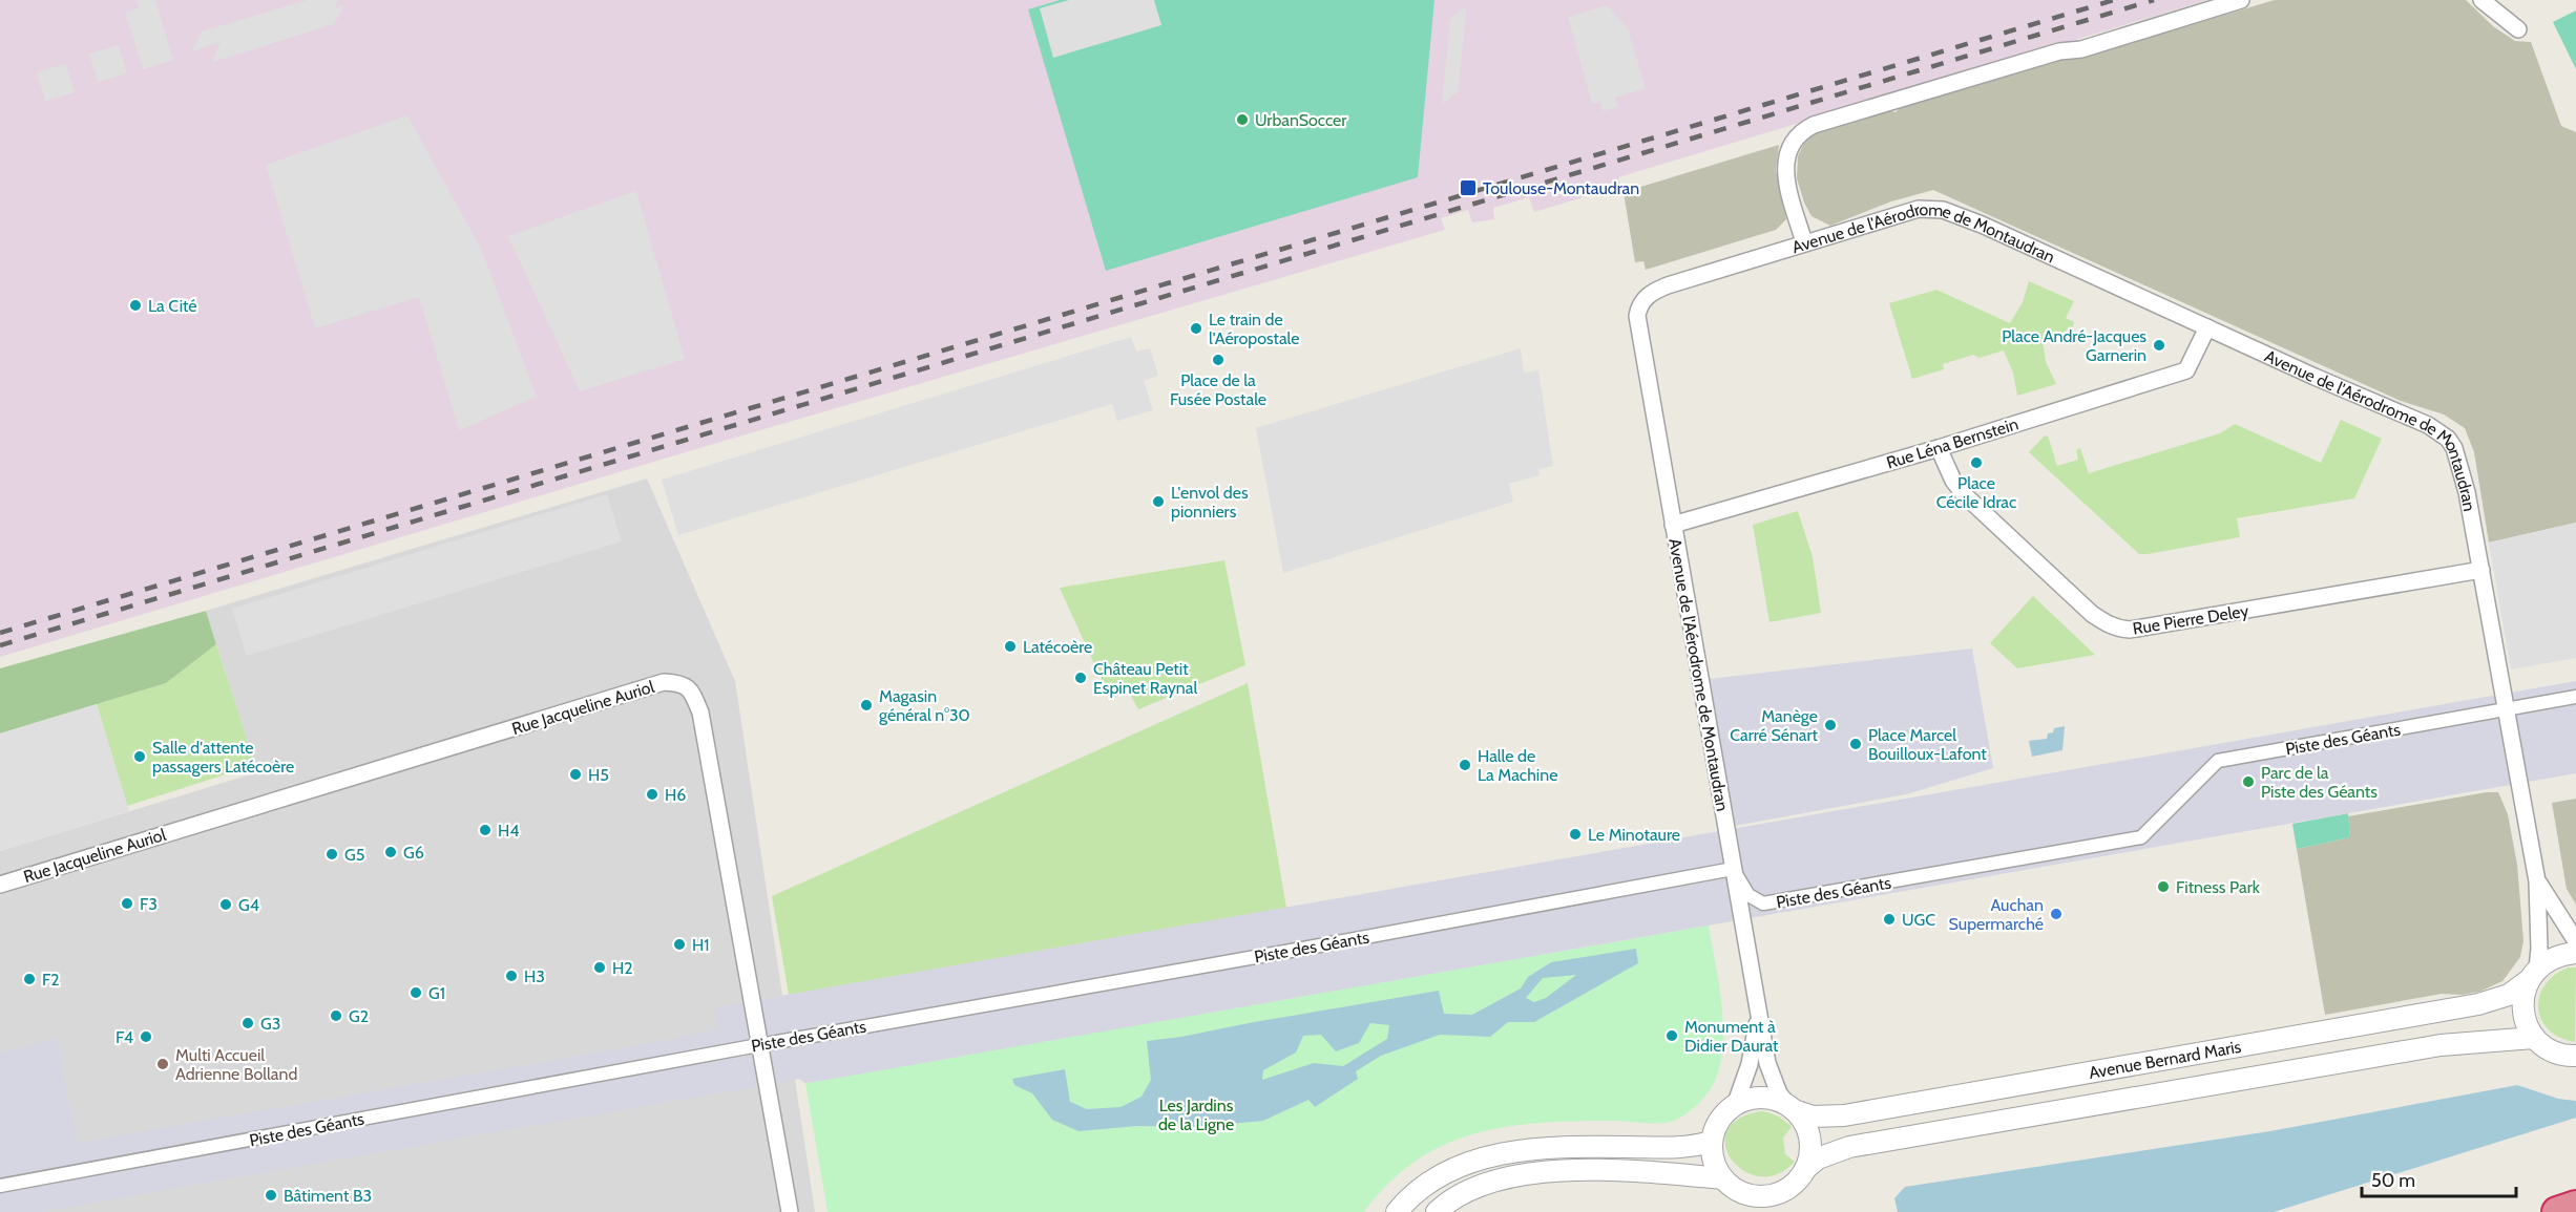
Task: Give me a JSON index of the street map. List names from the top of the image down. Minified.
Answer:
{"streets":{"street":["Avenue de l'Aérodrome de Montaudran","Rue Léna Bernstein","Rue Pierre Deley","Rue Jacqueline Auriol","Piste des Géants","Avenue Bernard Maris"]},"crossings":[["Avenue de l'Aérodrome de Montaudran","Rue Léna Bernstein"],["Avenue de l'Aérodrome de Montaudran","Rue Pierre Deley"],["Avenue de l'Aérodrome de Montaudran","Piste des Géants"],["Avenue de l'Aérodrome de Montaudran","Avenue Bernard Maris"],["Rue Léna Bernstein","Rue Pierre Deley"],["Rue Jacqueline Auriol","Piste des Géants"]],"parks":["Les Jardins de la Ligne"],"places":{"other":["UrbanSoccer","La Cité","Le train de l'Aéropostale","Place André-Jacques Garnerin","Place de la Fusée Postale","Place Cécile Idrac","L'envol des pionniers","Latécoère","Château Petit Espinet Raynal","Magasin général n°30","Manège Carré Sénart","Place Marcel Bouilloux-Lafont","Salle d'attente passagers Latécoère","Halle de La Machine","H5","Parc de la Piste des Géants","H6","H4","Le Minotaure","G6","G5","Fitness Park","F3","G4","Auchan Supermarché","UGC","H1","H2","H3","F2","G1","G2","G3","Monument à Didier Daurat","F4","Multi Accueil Adrienne Bolland","Bâtiment B3"],"transit":["Toulouse-Montaudran"]},"scale_bar":"50 m"}
